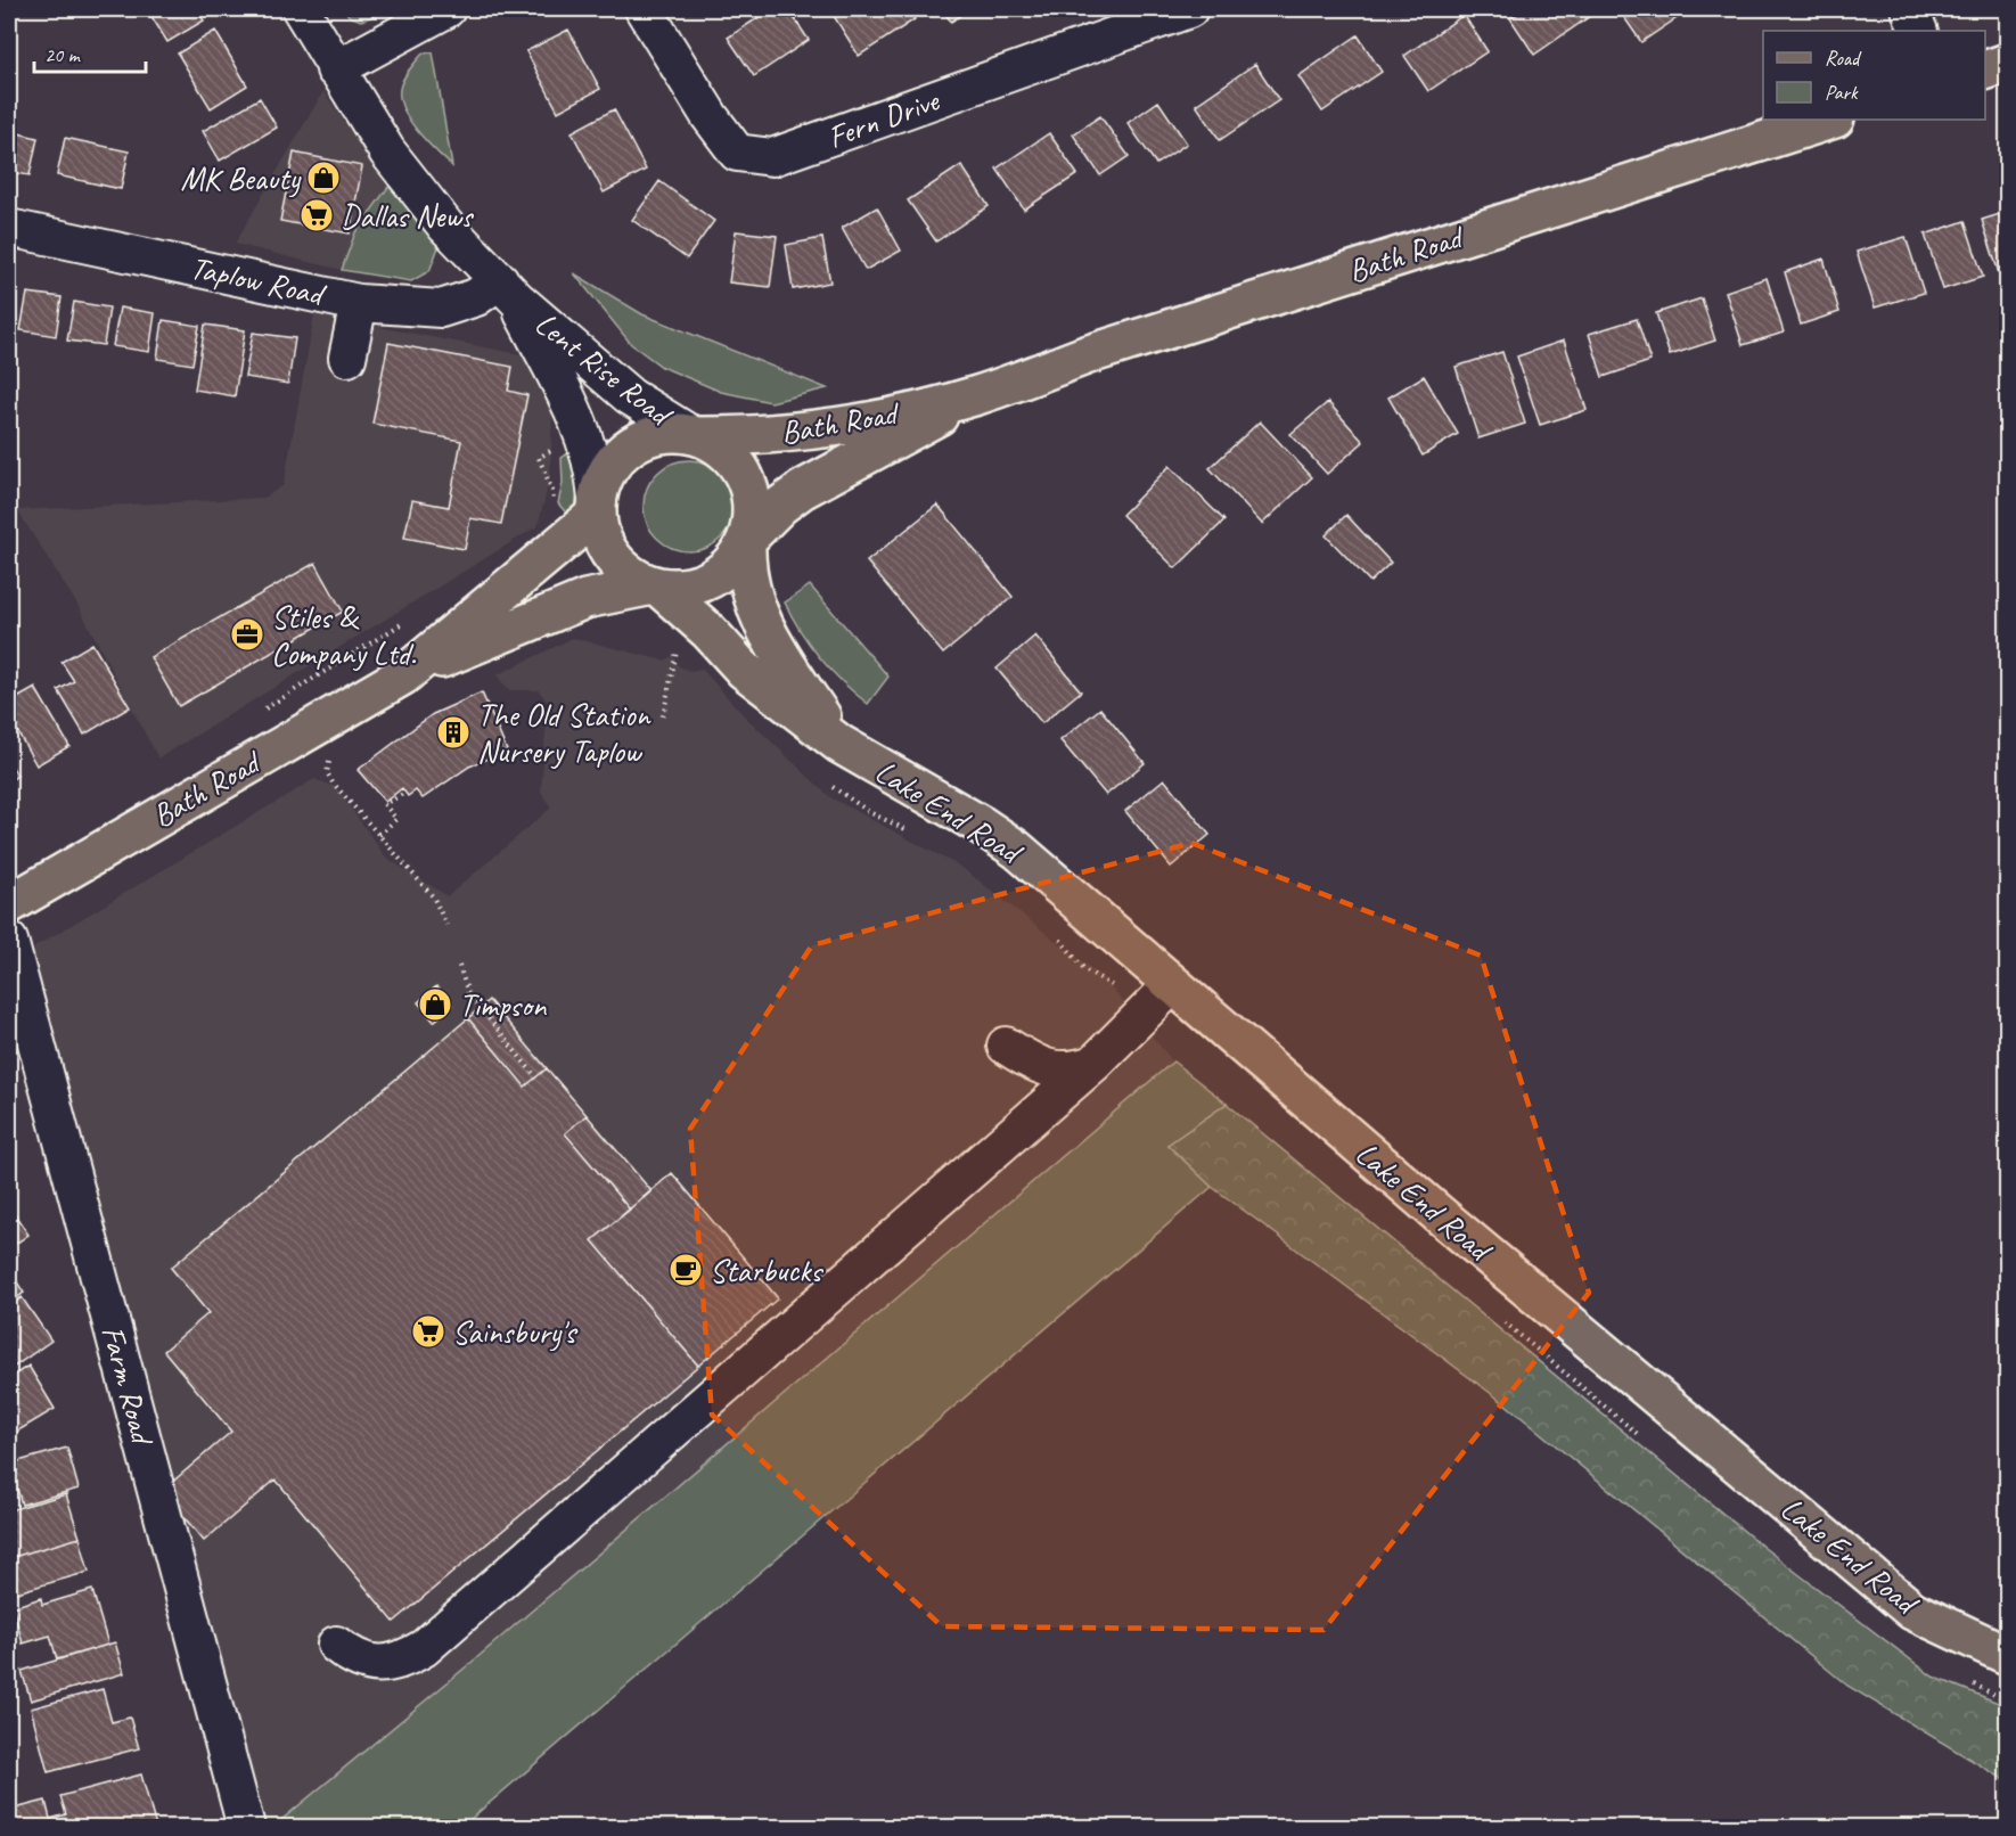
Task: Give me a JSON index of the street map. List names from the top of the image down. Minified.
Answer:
{"streets":{"main road":["Bath Road","Lake End Road"],"street":["Fern Drive","Taplow Road","Lent Rise Road","Farm Road"]},"crossings":[["Bath Road","Lent Rise Road"],["Bath Road","Lake End Road"],["Taplow Road","Lent Rise Road"],["Lent Rise Road","Lake End Road"]],"places":{"shop":["MK Beauty","Timpson"],"supermarket":["Dallas News","Sainsbury's"],"office":["Stiles & Company Ltd."],"building":["The Old Station Nursery Taplow"],"cafe":["Starbucks"]},"legend":["Road","Park"],"scale_bar":"20 m"}
